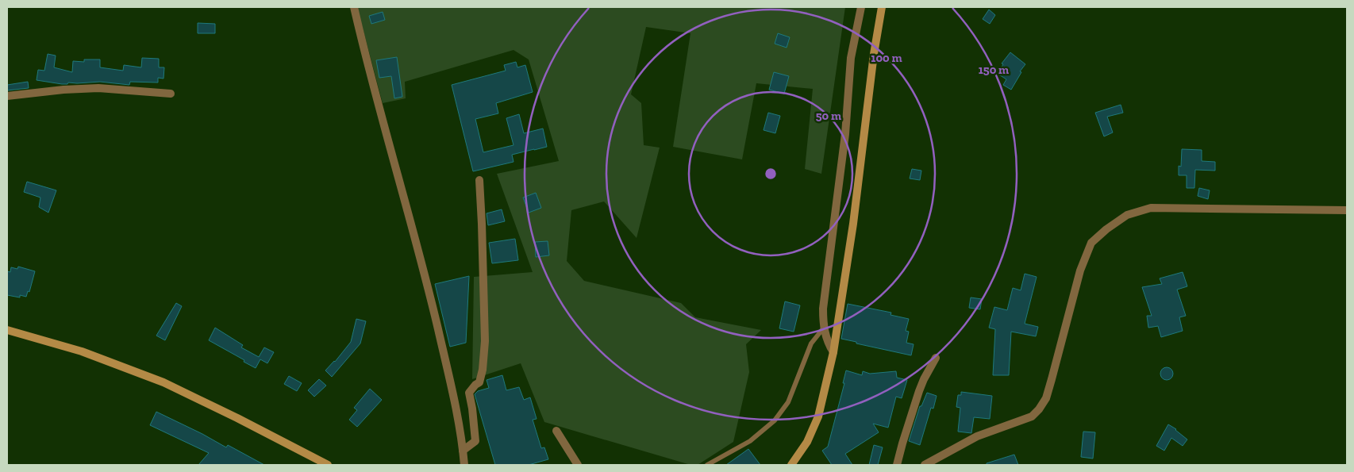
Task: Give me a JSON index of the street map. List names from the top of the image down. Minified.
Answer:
{"rings":["100 m","150 m","50 m"]}
